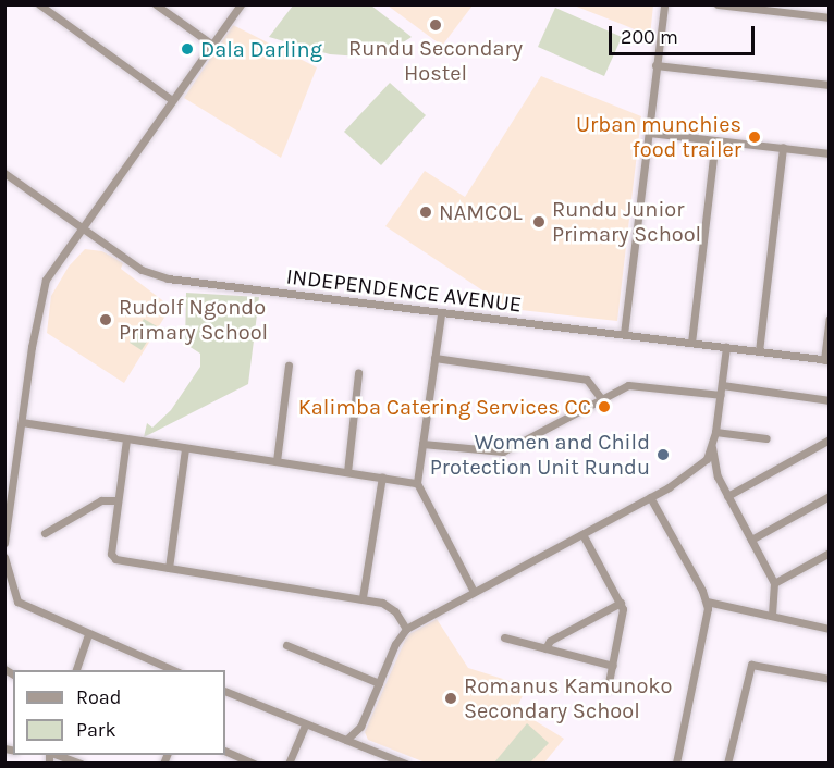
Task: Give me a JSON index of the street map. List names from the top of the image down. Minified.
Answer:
{"streets":{"street":["INDEPENDENCE AVENUE"]},"places":["Rundu Secondary Hostel","Dala Darling","Urban munchies food trailer","NAMCOL","Rundu Junior Primary School","Rudolf Ngondo Primary School","Kalimba Catering Services CC","Women and Child Protection Unit Rundu","Romanus Kamunoko Secondary School"],"legend":["Road","Park"],"scale_bar":"200 m"}
